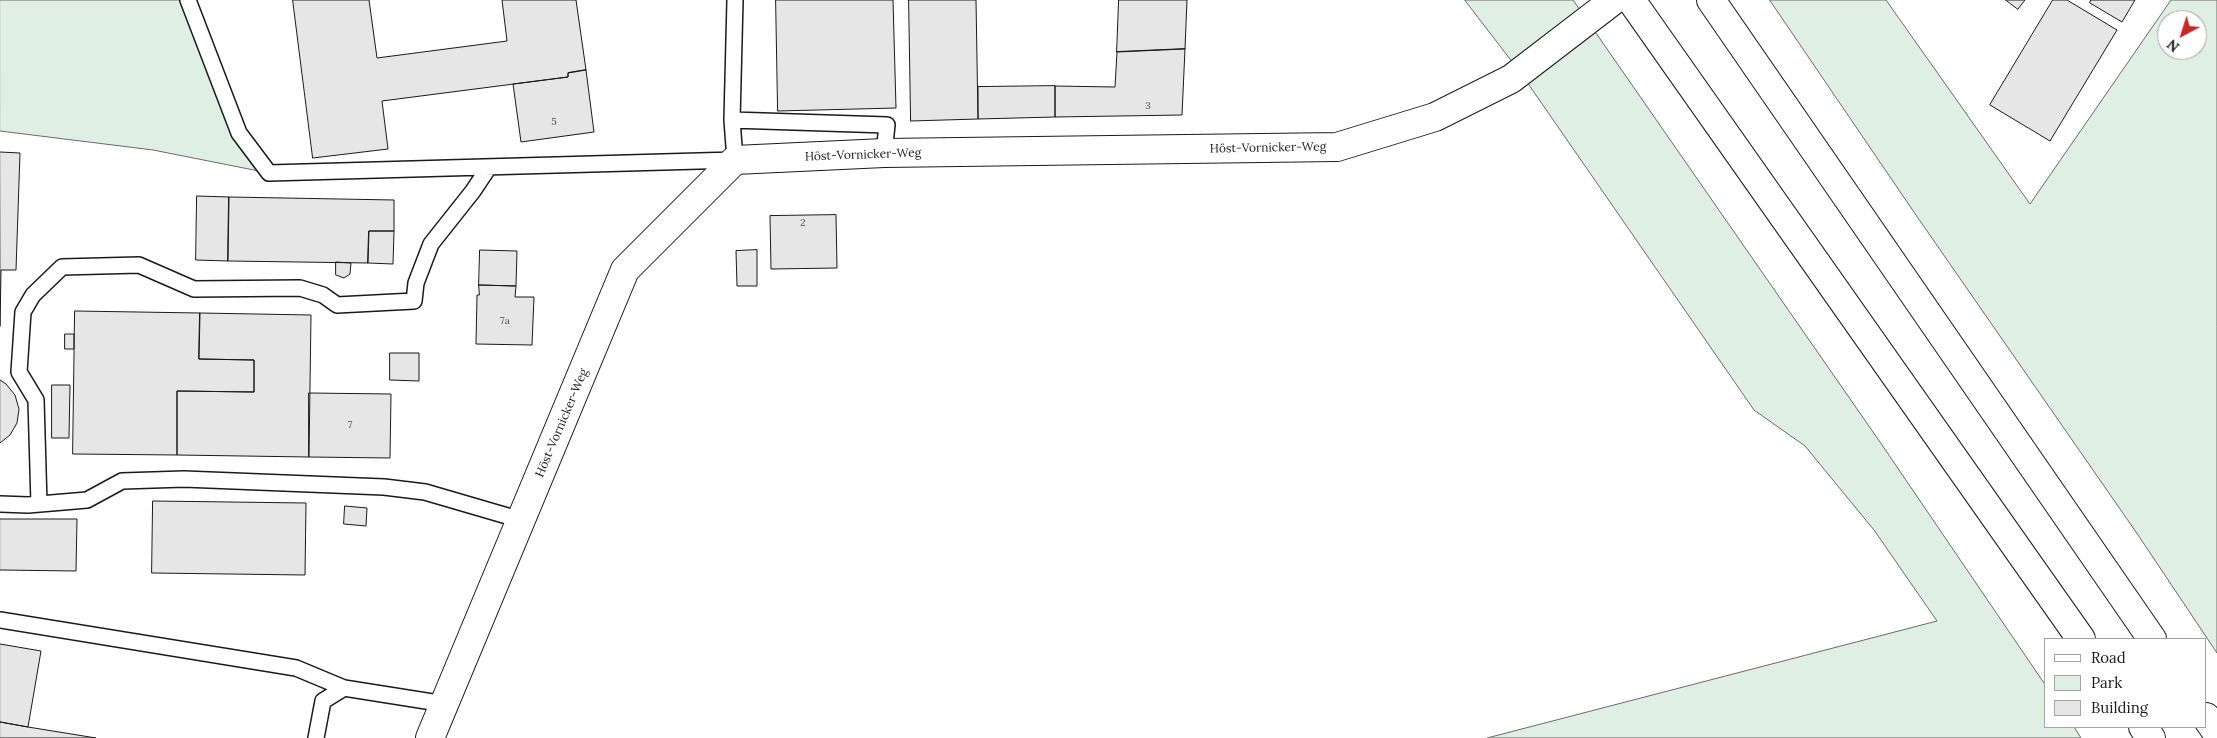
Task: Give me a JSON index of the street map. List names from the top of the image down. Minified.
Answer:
{"streets":{"main road":["Höst-Vornicker-Weg"]},"house_numbers":["3","5","2","7a","7"],"legend":["Road","Park","Building"],"north":"bottom left"}
